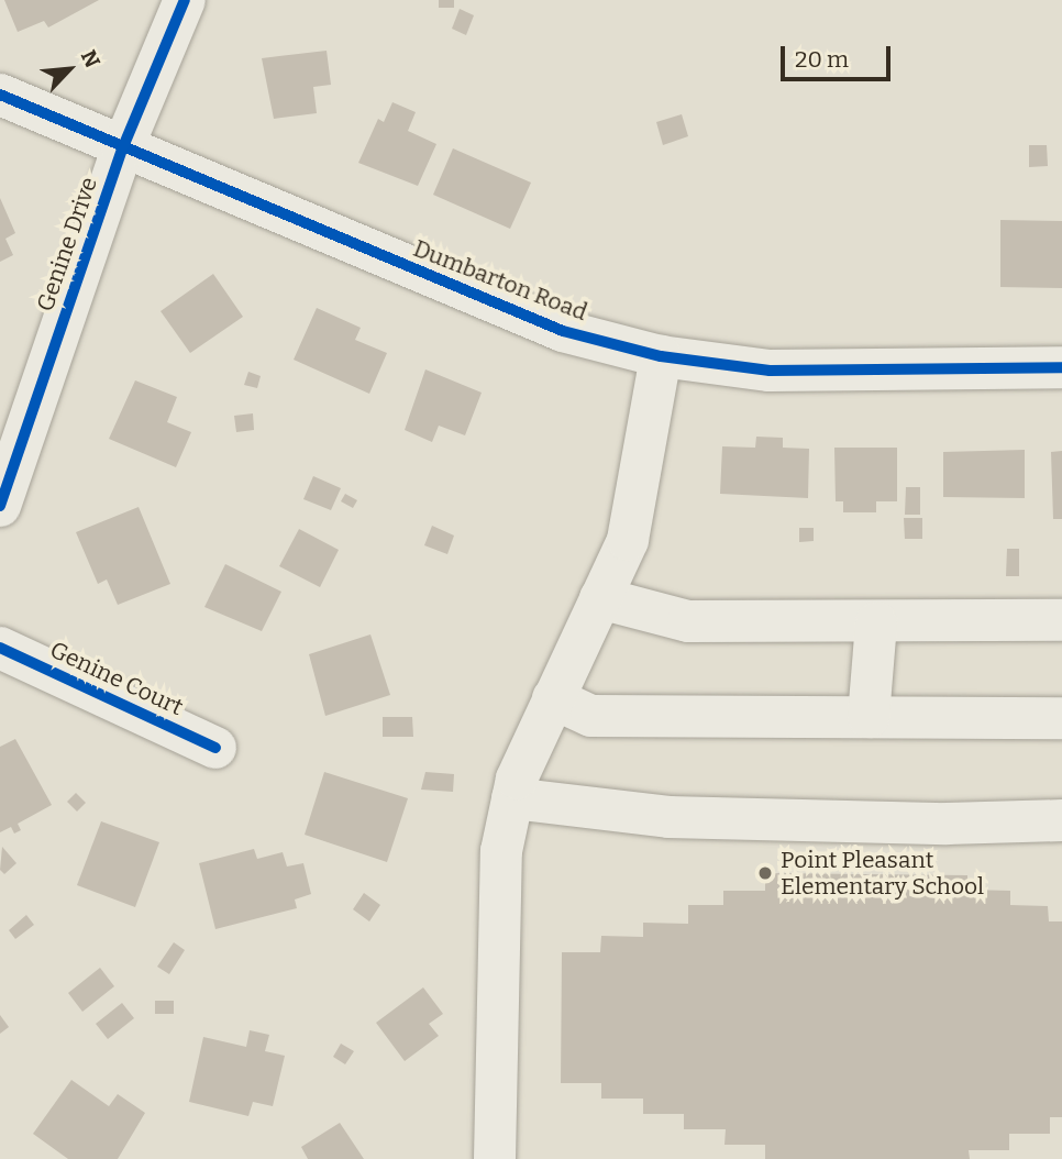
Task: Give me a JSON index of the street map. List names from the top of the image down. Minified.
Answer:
{"streets":{"street":["Genine Drive","Dumbarton Road","Genine Court"]},"crossings":[["Genine Drive","Dumbarton Road"]],"places":["Point Pleasant Elementary School"],"scale_bar":"20 m","north":"top right"}
